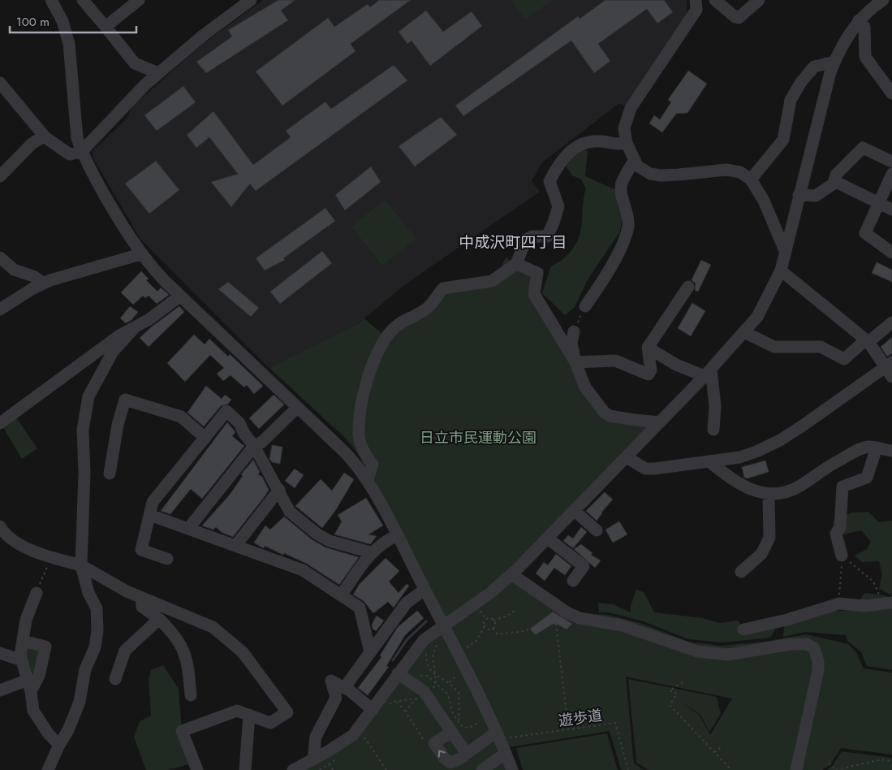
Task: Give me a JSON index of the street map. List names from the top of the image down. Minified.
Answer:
{"streets":{"path":["遊歩道"]},"districts":["中成沢町四丁目"],"parks":["日立市民運動公園"],"scale_bar":"100 m"}
